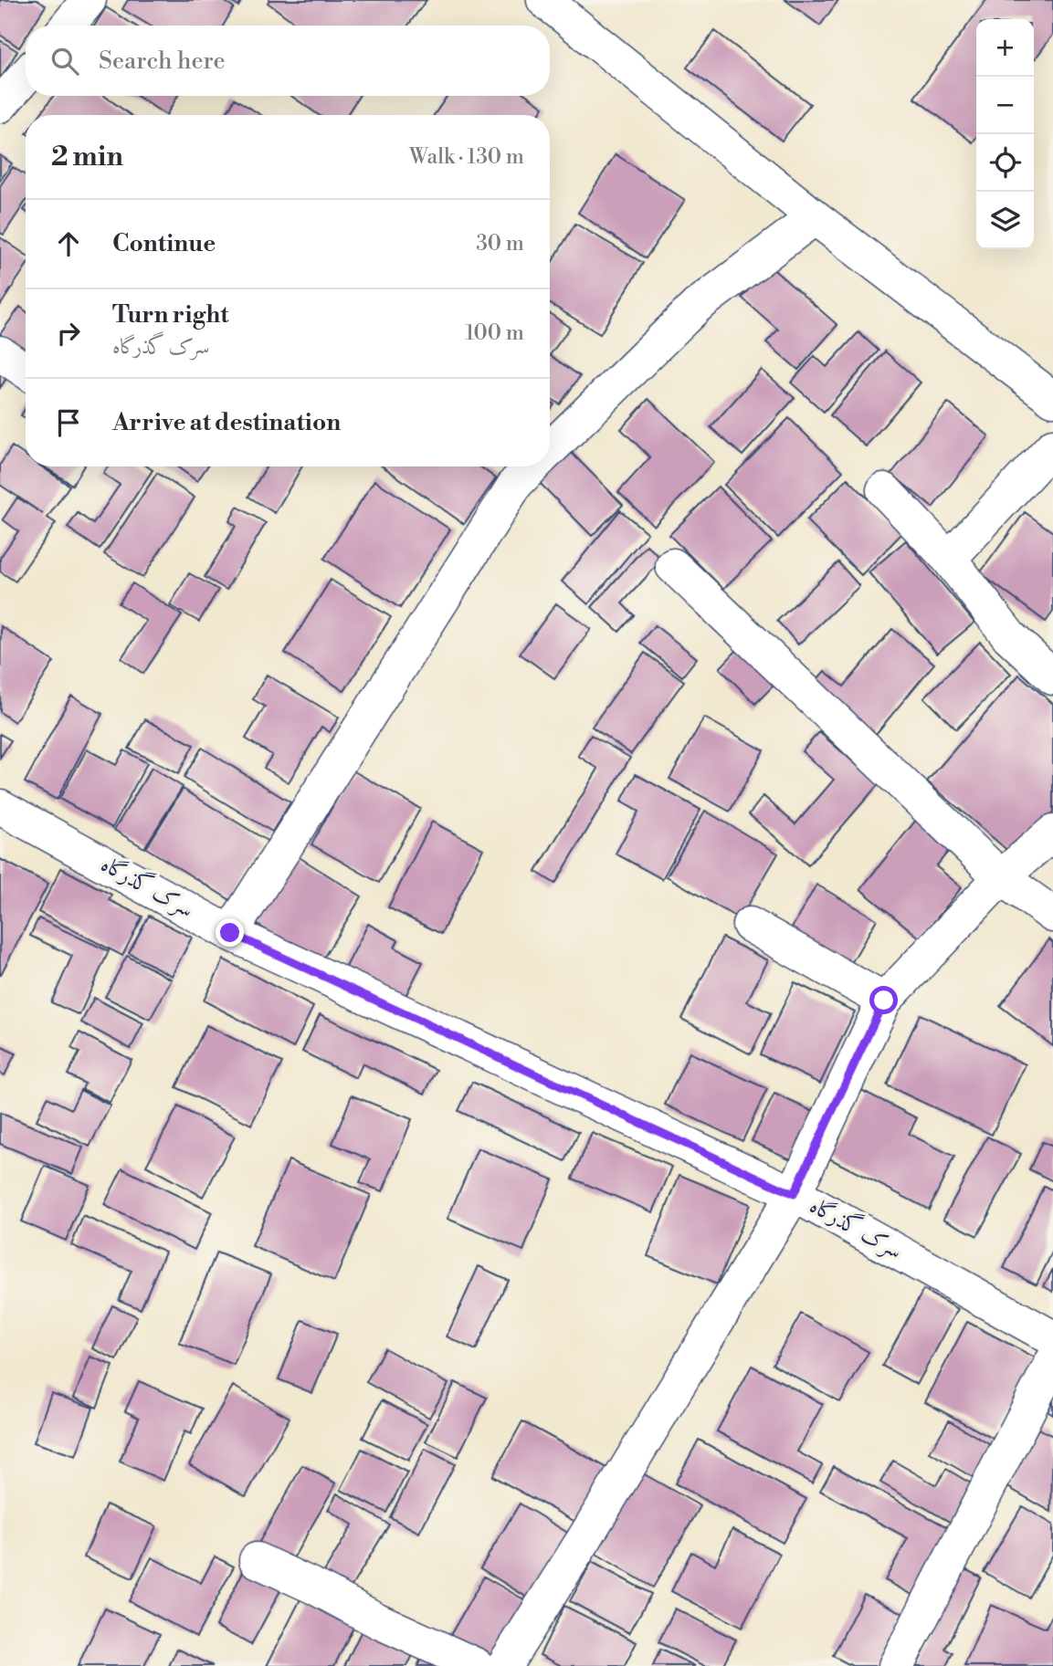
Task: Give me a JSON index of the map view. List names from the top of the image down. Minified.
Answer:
{"streets":{"street":["سرک گذرگاه"]},"page":{"map_buttons":["+","−"],"search":"Search here","heading":["2 min","Walk · 130 m"],"list":[["Continue","30 m"],["Turn right","سرک گذرگاه","100 m"],"Arrive at destination"]}}
